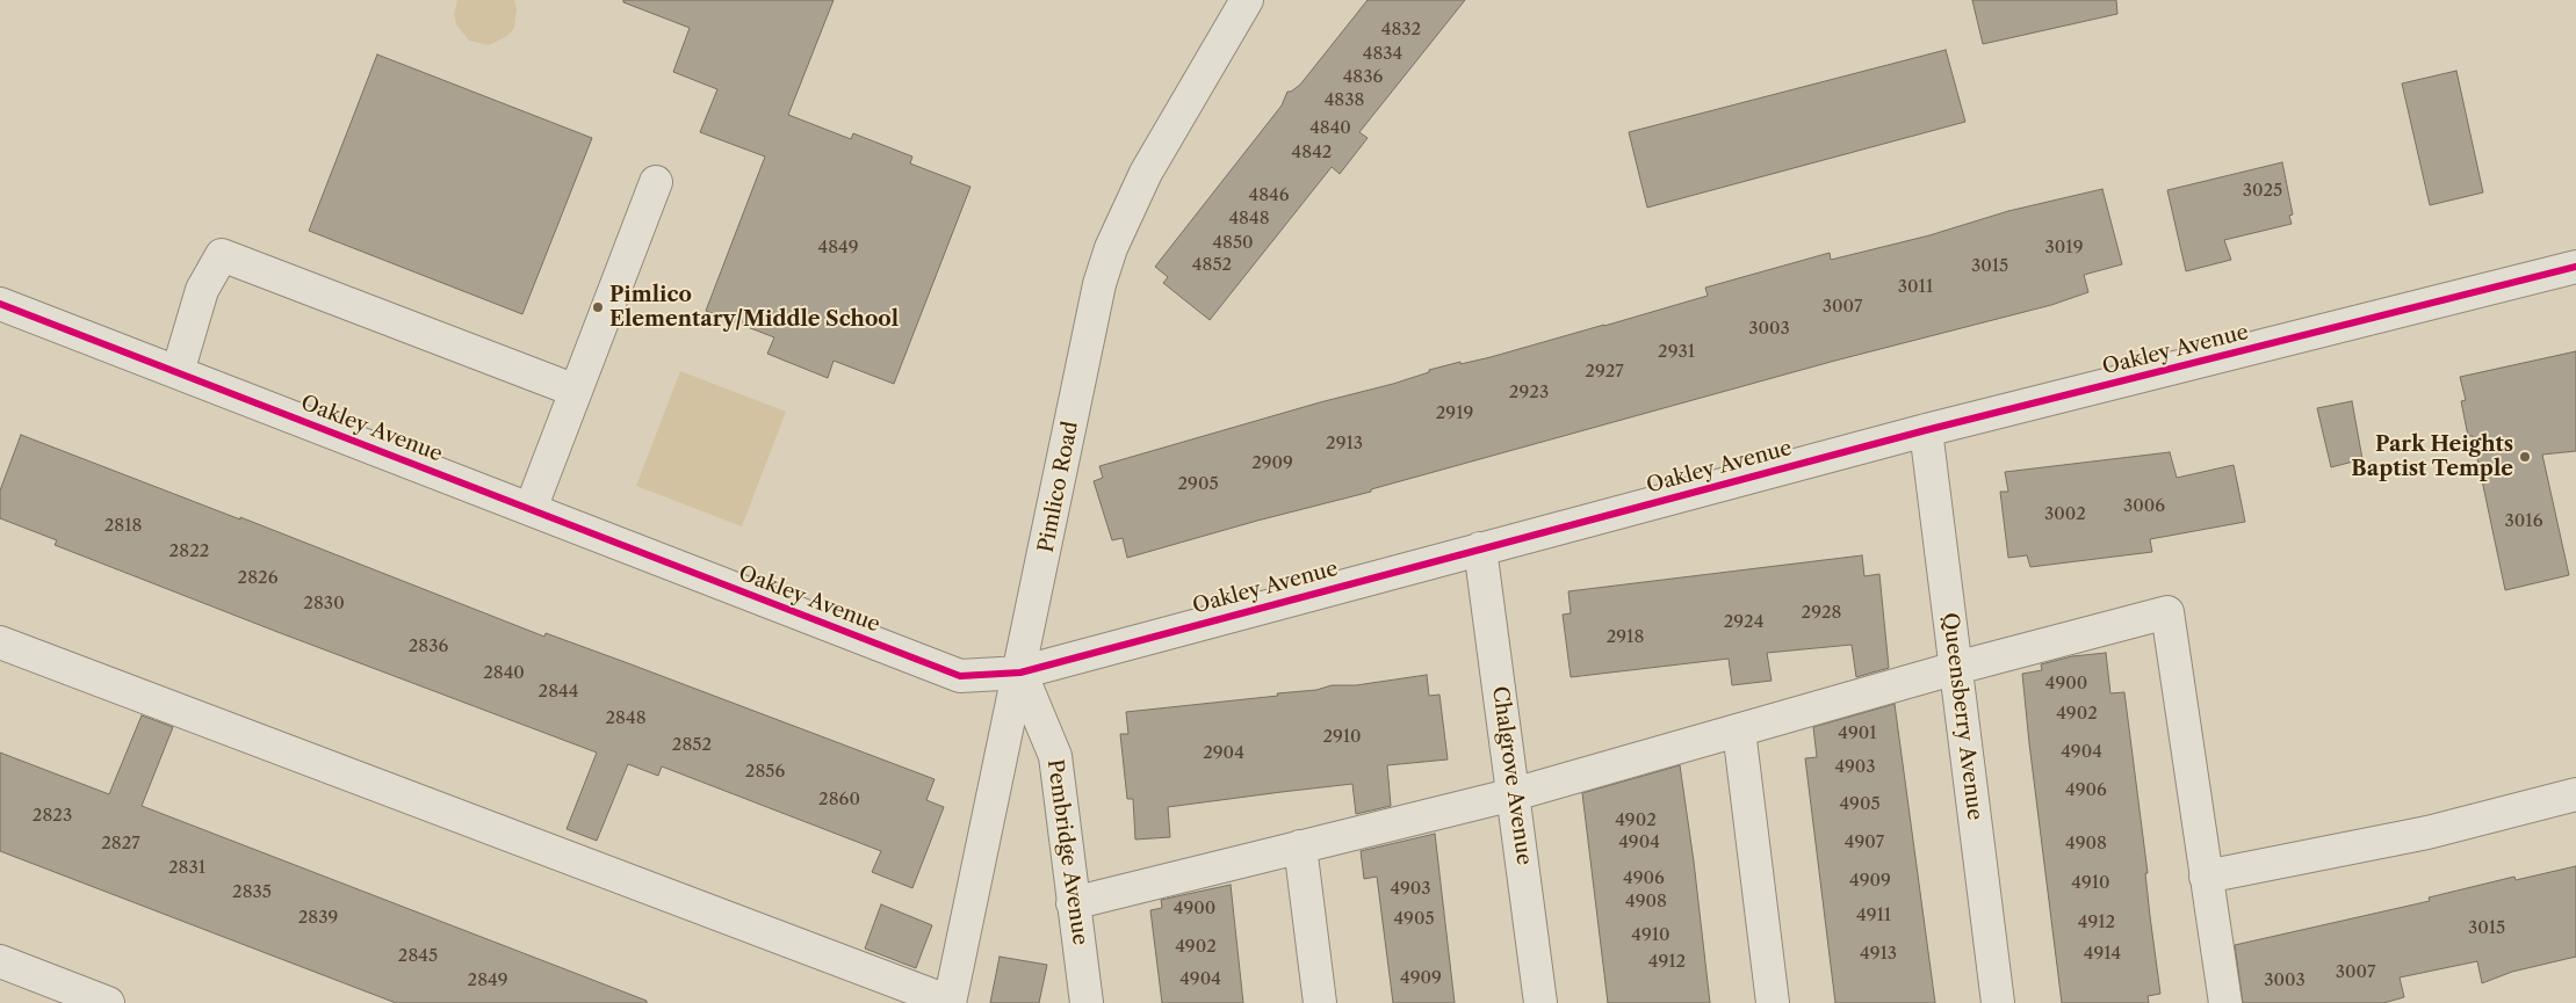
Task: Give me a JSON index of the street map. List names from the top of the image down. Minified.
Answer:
{"streets":{"street":["Oakley Avenue","Pimlico Road","Queensberry Avenue","Chalgrove Avenue","Pembridge Avenue"]},"crossings":[["Oakley Avenue","Pimlico Road"],["Oakley Avenue","Queensberry Avenue"],["Oakley Avenue","Chalgrove Avenue"],["Oakley Avenue","Pembridge Avenue"],["Pimlico Road","Pembridge Avenue"]],"places":["Pimlico Elementary/Middle School","Park Heights Baptist Temple"],"house_numbers":["4832","4834","4836","4838","4840","4842","3025","4846","4848","4850","4849","3019","4852","3015","3011","3007","3003","2931","2927","2923","2919","2913","2909","2905","3006","3002","3016","2818","2822","2826","2830","2928","2924","2918","2836","2840","4900","2844","4902","2848","4901","2910","2852","4904","2904","4903","2856","4906","2860","4905","2823","4902","4904","4907","2827","4908","2831","4906","4909","4910","4903","2835","4908","4900","4911","2839","4905","4912","3015","4910","4902","4913","4914","2845","4912","3007","4909","4904","2849","3003"]}
